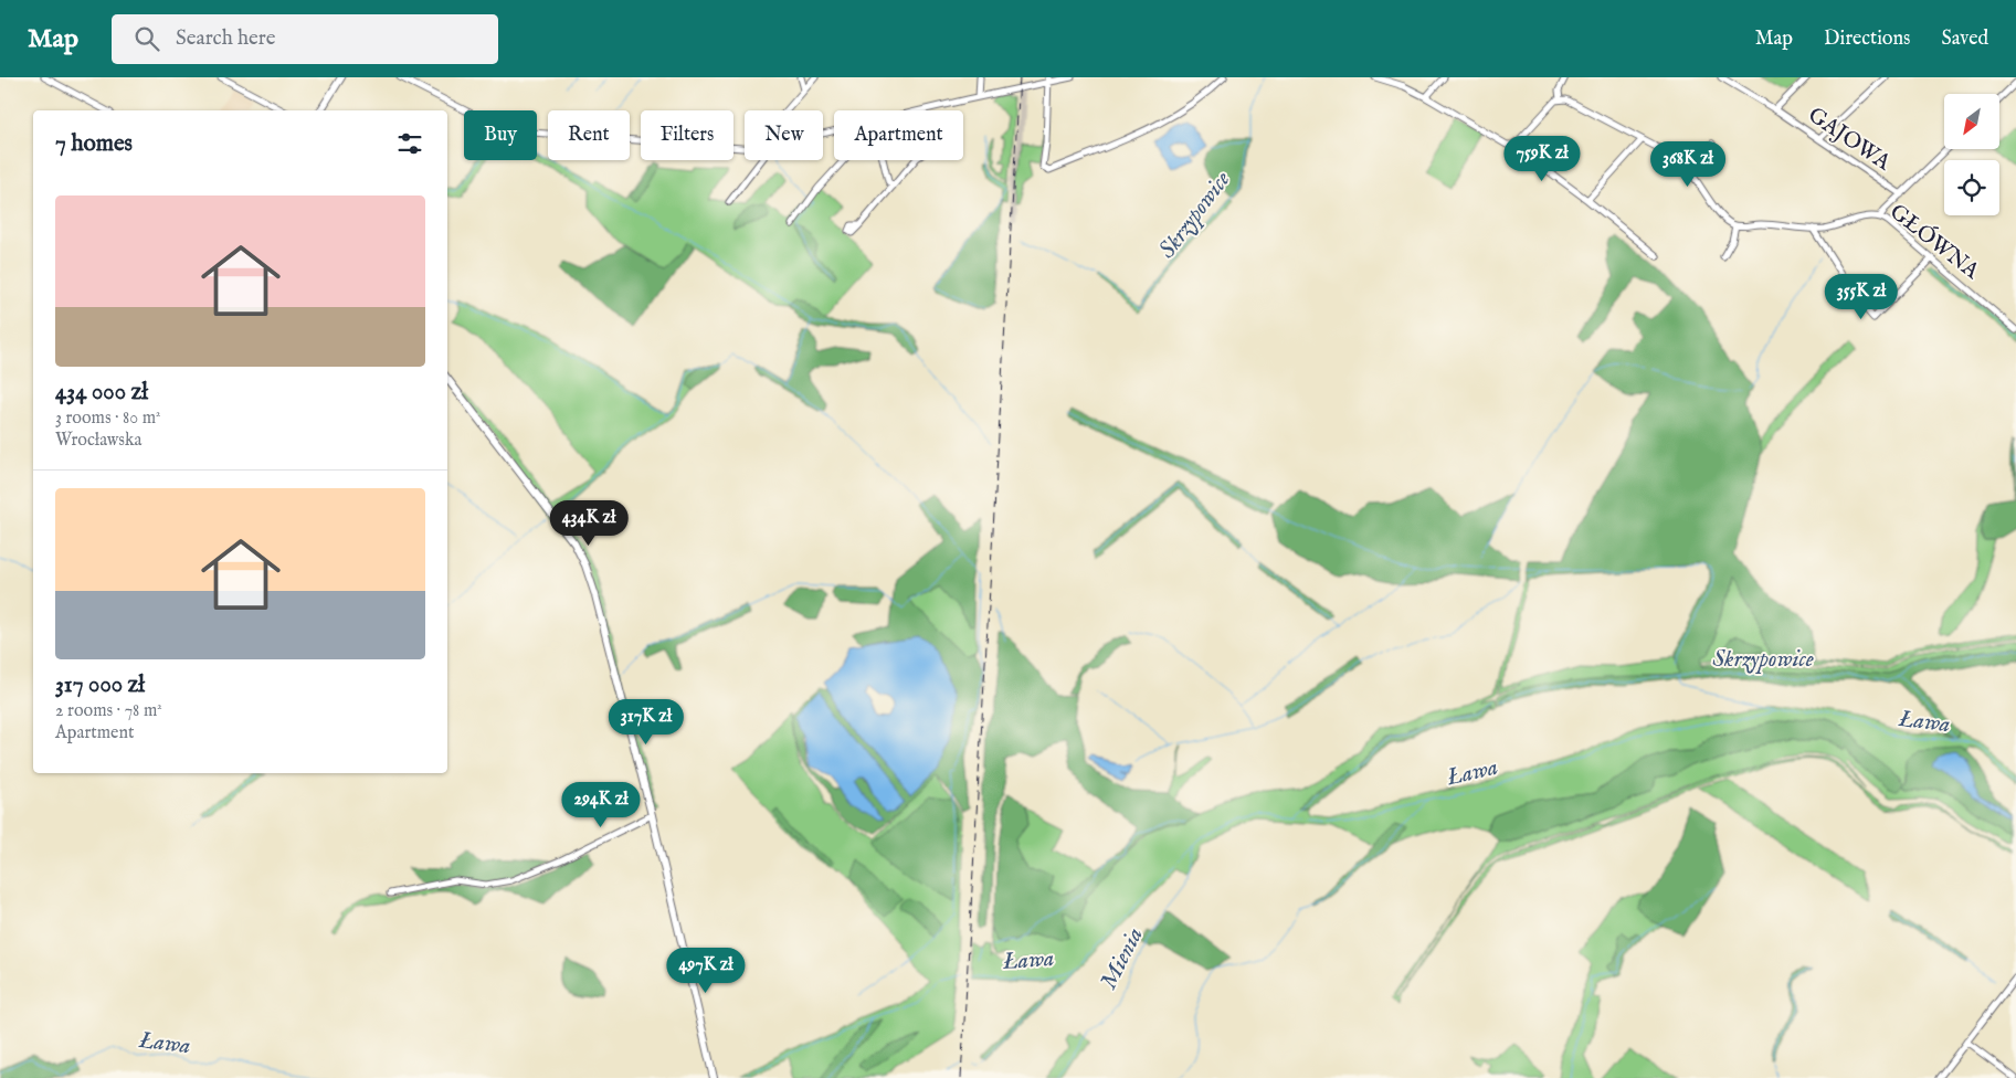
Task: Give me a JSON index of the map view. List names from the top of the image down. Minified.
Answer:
{"streets":{"street":["GAJOWA","GŁÓWNA"]},"water":["Skrzypowice","Ława","Mienia"],"north":"bottom left","page":{"header":"Map","search":"Search here","nav":["Map","Directions","Saved"],"chip":["Buy","Rent","Filters","New","Apartment"],"heading":"7 homes","price":["759K zł","368K zł","355K zł","434K zł","317K zł","294K zł","497K zł"],"list":[{"name":"434 000 zł","note":"3 rooms · 80 m² · Wrocławska"},{"name":"317 000 zł","note":"2 rooms · 78 m² · Apartment"}]}}
